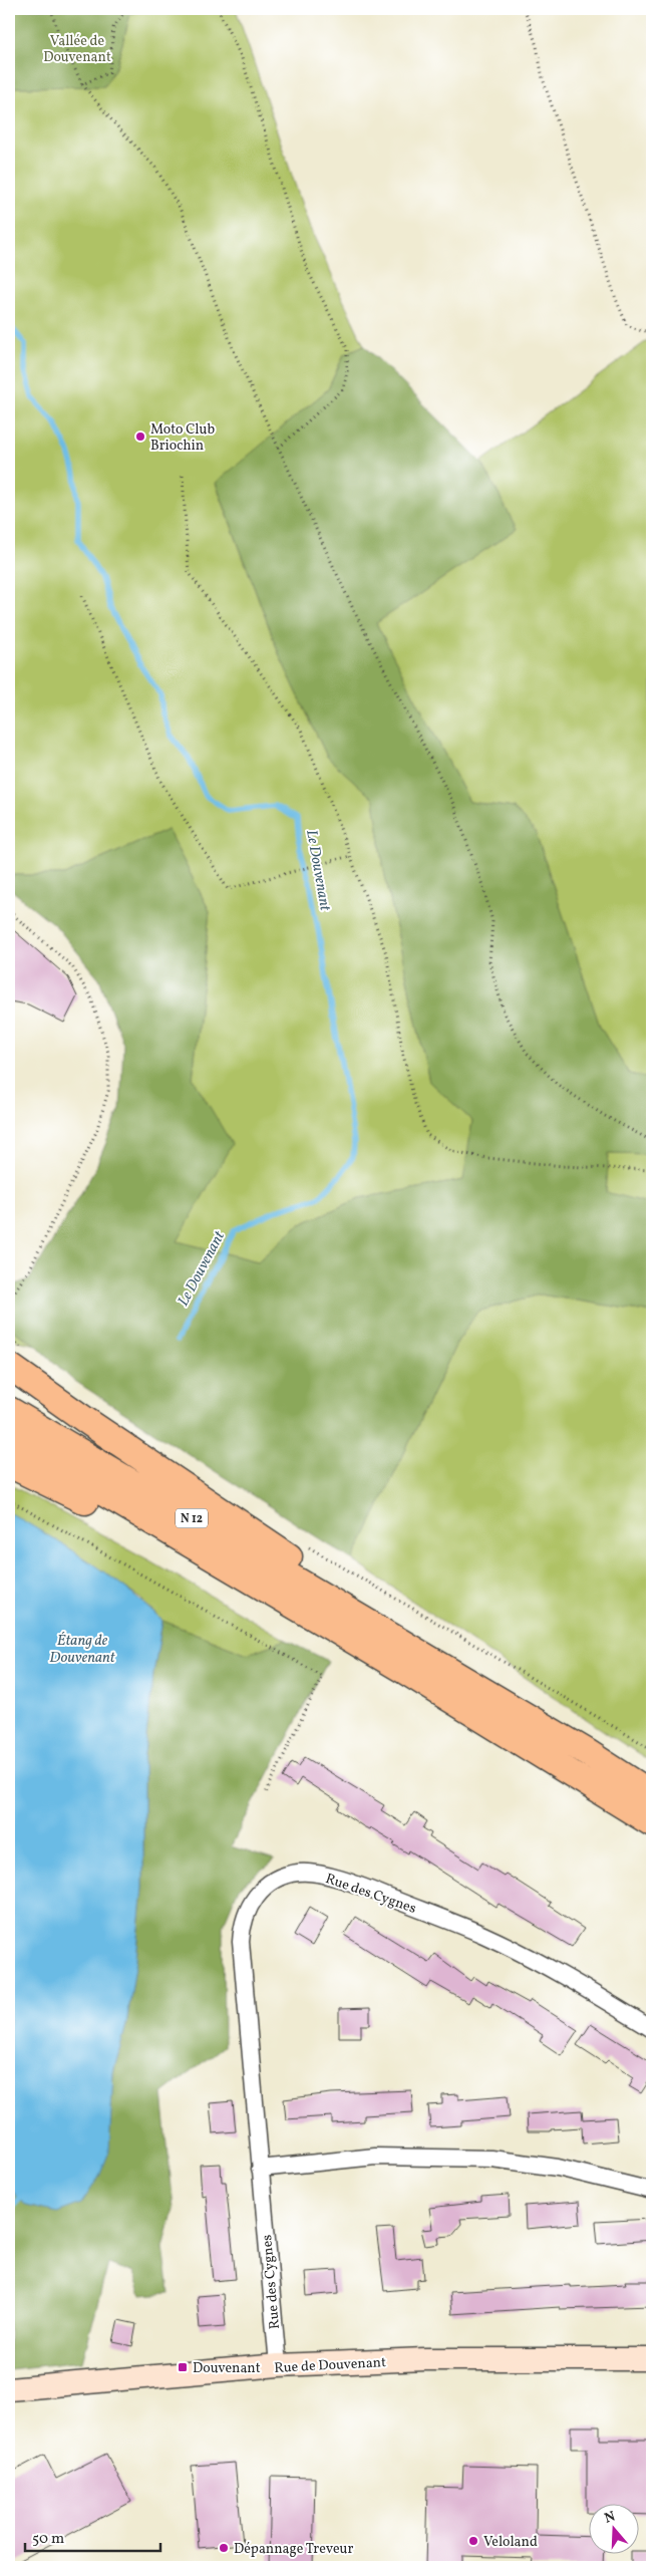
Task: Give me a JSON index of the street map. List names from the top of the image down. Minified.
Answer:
{"streets":{"highway":["N 12"],"main road":["Rue de Douvenant"],"street":["Rue des Cygnes"]},"crossings":[["Rue des Cygnes","Rue de Douvenant"]],"water":["Le Douvenant","Étang de Douvenant"],"parks":["Vallée de Douvenant"],"places":{"other":["Moto Club Briochin","Veloland","Dépannage Treveur"],"transit":["Douvenant"]},"scale_bar":"50 m","north":"top"}
